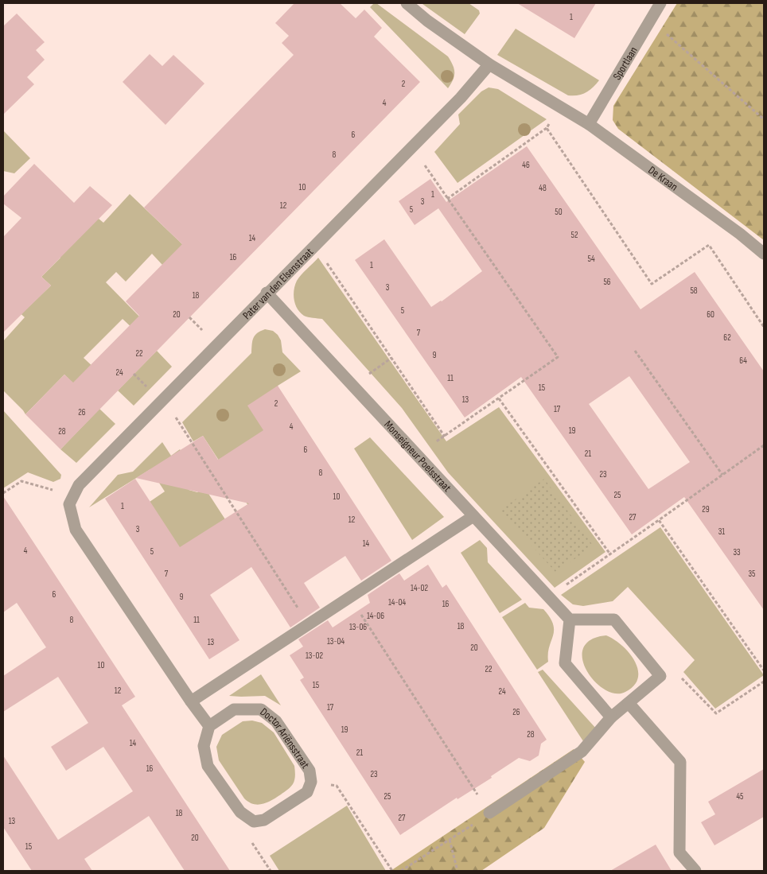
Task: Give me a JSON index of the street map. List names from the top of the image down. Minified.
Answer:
{"streets":{"street":["Sportlaan","De Kraan","Pater van den Elsenstraat","Monseigneur Poelsstraat","Doctor Ariënsstraat"]},"crossings":[["Sportlaan","De Kraan"],["De Kraan","Pater van den Elsenstraat"],["Pater van den Elsenstraat","Monseigneur Poelsstraat"]],"house_numbers":["1","2","4","6","8","46","10","48","1","3","12","5","50","52","14","16","54","1","56","3","58","18","5","20","60","7","62","22","9","64","24","11","15","13","2","17","26","4","19","28","6","21","8","23","25","10","1","29","27","12","3","31","14","4","5","33","7","35","14-02","6","9","14-04","16","14-06","8","11","18","13-06","13-04","13","20","13-02","10","22","15","12","24","17","26","19","28","14","21","16","23","25","45","18","27","13","20","15"]}
